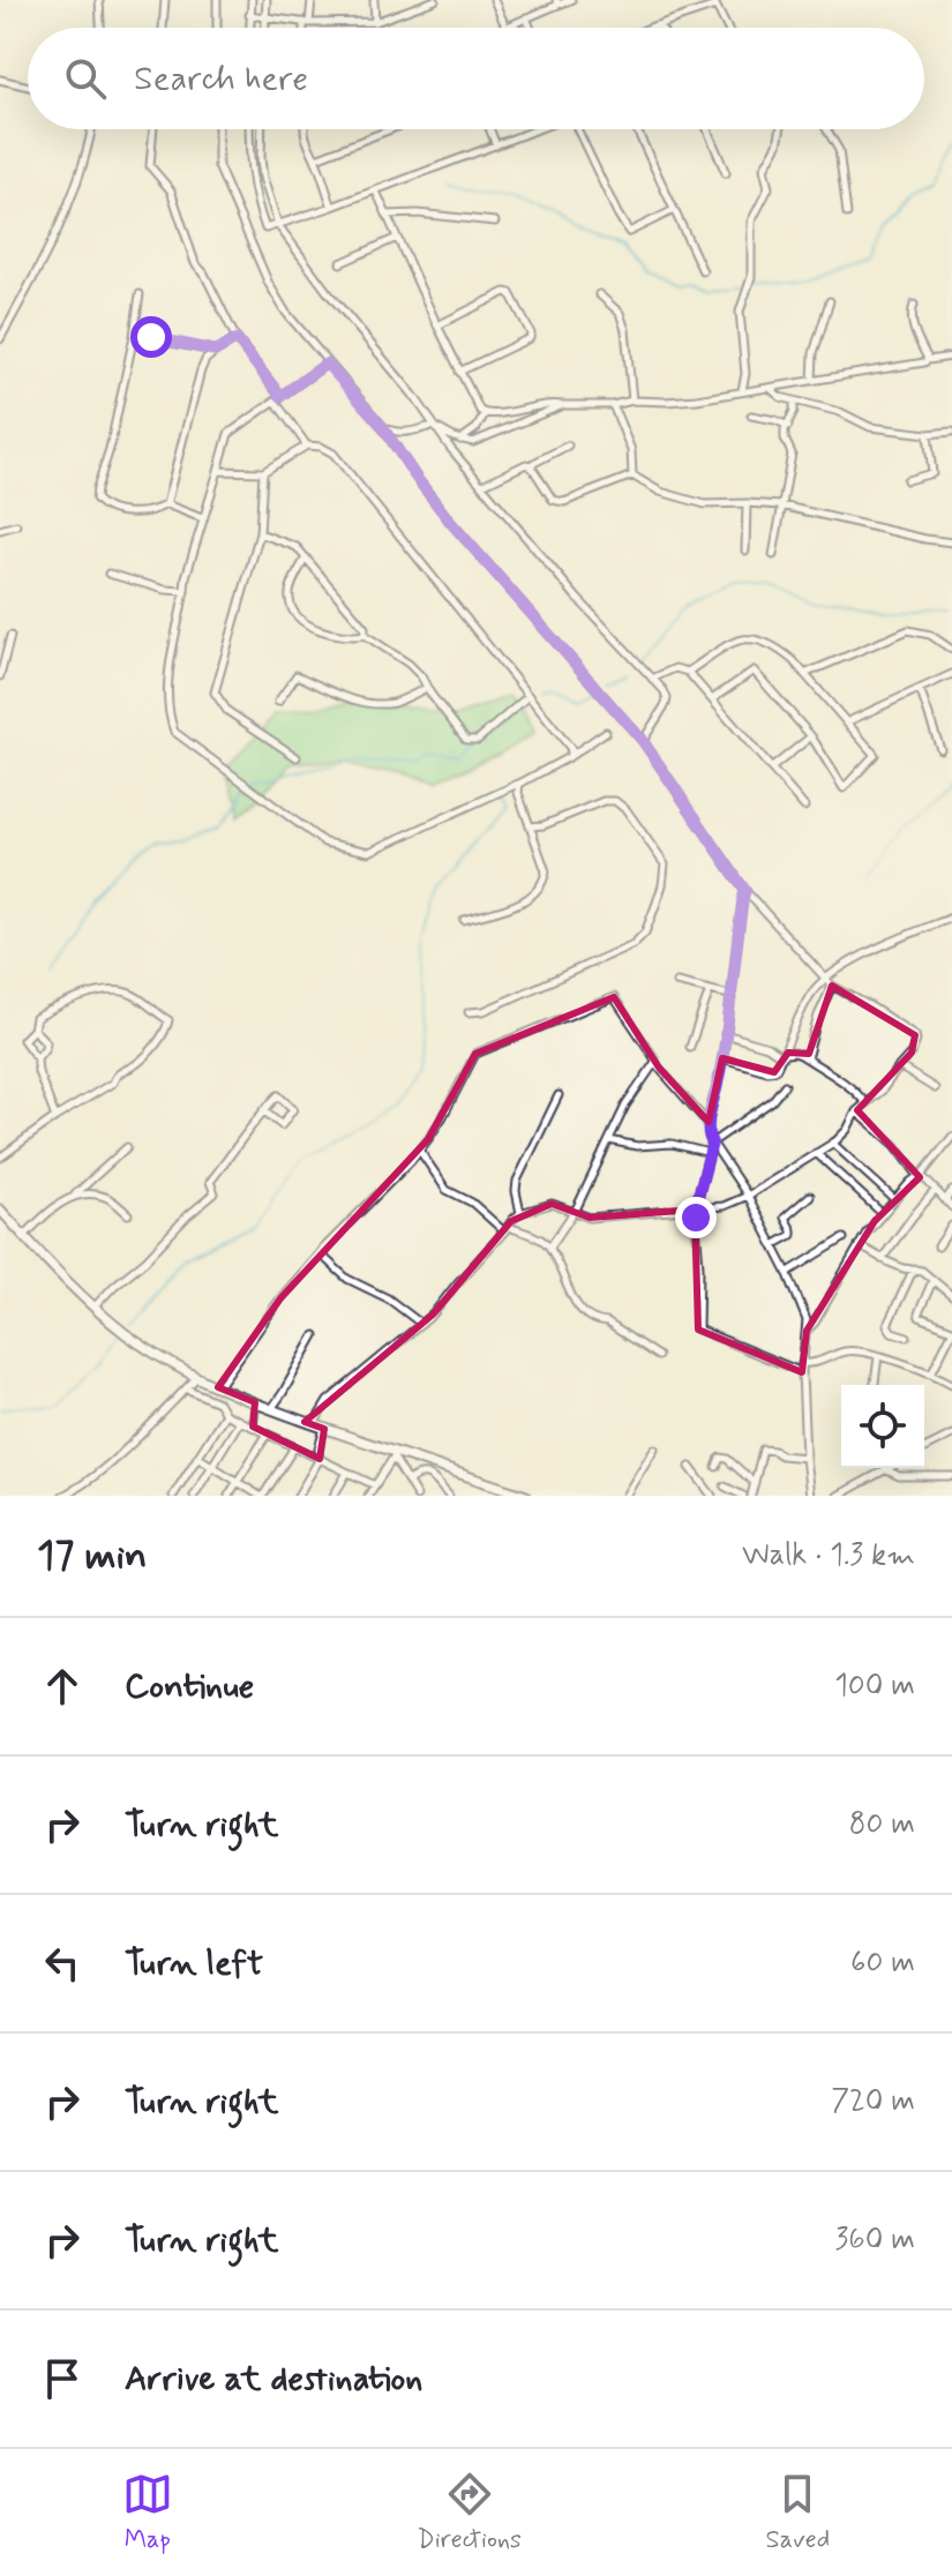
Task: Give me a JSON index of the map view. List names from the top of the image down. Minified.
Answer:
{"page":{"search":"Search here","heading":["17 min","Walk · 1.3 km"],"list":[["Continue","100 m"],["Turn right","80 m"],["Turn left","60 m"],["Turn right","720 m"],["Turn right","360 m"],"Arrive at destination"],"nav":["Map","Directions","Saved"]}}
